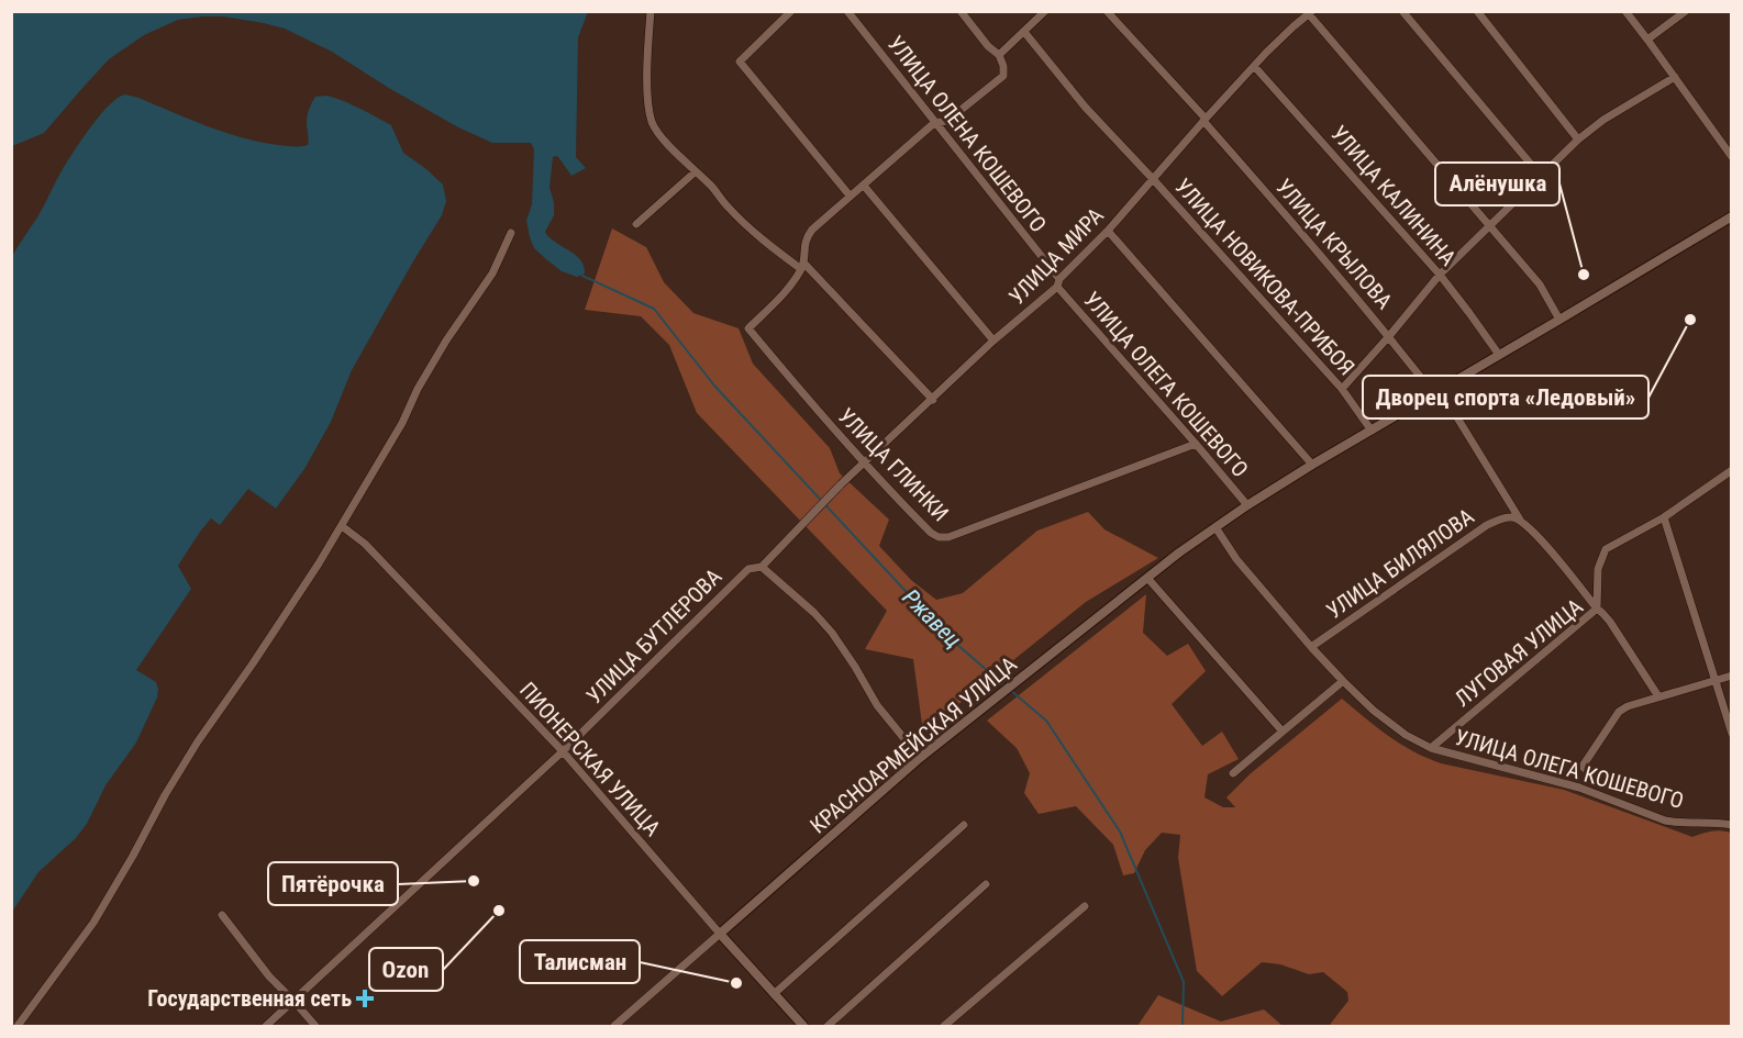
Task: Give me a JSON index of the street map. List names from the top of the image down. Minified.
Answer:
{"streets":{"street":["УЛИЦА ОЛЕНА КОШЕВОГО","УЛИЦА КАЛИНИНА","УЛИЦА КРЫЛОВА","УЛИЦА МИРА","УЛИЦА НОВИКОВА-ПРИБОЯ","УЛИЦА ОЛЕГА КОШЕВОГО","УЛИЦА ГЛИНКИ","УЛИЦА БИЛЯЛОВА","УЛИЦА БУТЛЕРОВА","ЛУГОВАЯ УЛИЦА","КРАСНОАРМЕЙСКАЯ УЛИЦА","ПИОНЕРСКАЯ УЛИЦА"]},"crossings":[["УЛИЦА ОЛЕНА КОШЕВОГО","УЛИЦА МИРА"],["УЛИЦА ОЛЕНА КОШЕВОГО","УЛИЦА ОЛЕГА КОШЕВОГО"],["УЛИЦА КАЛИНИНА","УЛИЦА МИРА"],["УЛИЦА КАЛИНИНА","КРАСНОАРМЕЙСКАЯ УЛИЦА"],["УЛИЦА КРЫЛОВА","УЛИЦА МИРА"],["УЛИЦА КРЫЛОВА","УЛИЦА БИЛЯЛОВА"],["УЛИЦА КРЫЛОВА","ЛУГОВАЯ УЛИЦА"],["УЛИЦА КРЫЛОВА","КРАСНОАРМЕЙСКАЯ УЛИЦА"],["УЛИЦА МИРА","УЛИЦА НОВИКОВА-ПРИБОЯ"],["УЛИЦА МИРА","УЛИЦА ОЛЕГА КОШЕВОГО"],["УЛИЦА МИРА","УЛИЦА ГЛИНКИ"],["УЛИЦА МИРА","УЛИЦА БУТЛЕРОВА"],["УЛИЦА НОВИКОВА-ПРИБОЯ","КРАСНОАРМЕЙСКАЯ УЛИЦА"],["УЛИЦА ОЛЕГА КОШЕВОГО","УЛИЦА ГЛИНКИ"],["УЛИЦА ОЛЕГА КОШЕВОГО","УЛИЦА БИЛЯЛОВА"],["УЛИЦА ОЛЕГА КОШЕВОГО","ЛУГОВАЯ УЛИЦА"],["УЛИЦА ОЛЕГА КОШЕВОГО","КРАСНОАРМЕЙСКАЯ УЛИЦА"],["УЛИЦА ГЛИНКИ","УЛИЦА БУТЛЕРОВА"],["УЛИЦА БУТЛЕРОВА","ПИОНЕРСКАЯ УЛИЦА"],["КРАСНОАРМЕЙСКАЯ УЛИЦА","ПИОНЕРСКАЯ УЛИЦА"]],"water":["Ржавец"],"places":{"other":["Алёнушка","Дворец спорта «Ледовый»","Пятёрочка","Ozon","Талисман"],"health":["Государственная сеть"]}}
